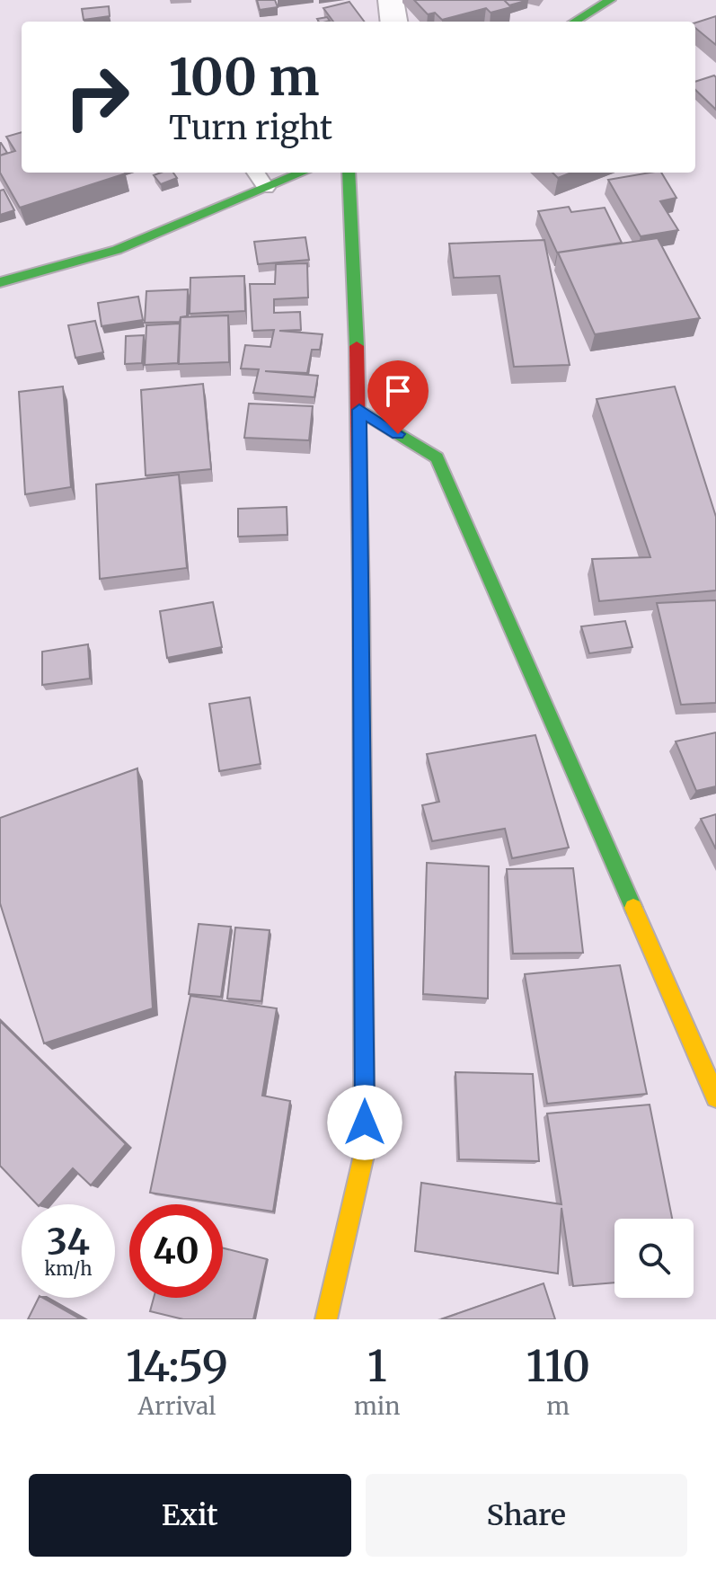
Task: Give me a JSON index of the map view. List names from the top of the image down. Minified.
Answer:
{"page":{"turn":["100 m","Turn right"],"speed":"34 km/h","limit":"40","eta":["14:59","Arrival","1","min","110","m"],"buttons":["Exit","Share"]}}
